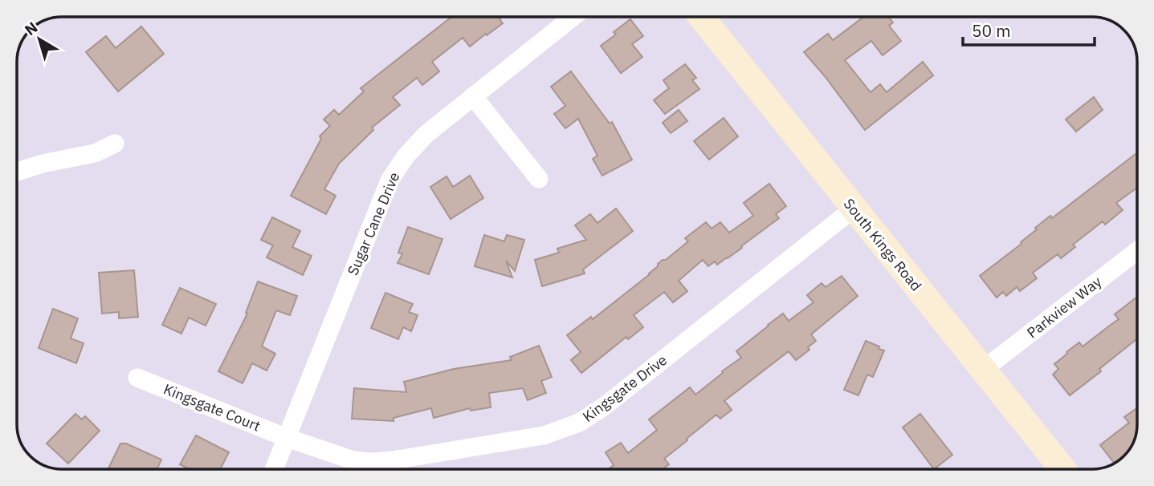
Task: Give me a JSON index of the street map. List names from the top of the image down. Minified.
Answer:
{"streets":{"main road":["South Kings Road"],"street":["Sugar Cane Drive","Parkview Way","Kingsgate Drive","Kingsgate Court"]},"crossings":[["Sugar Cane Drive","Kingsgate Drive"],["Sugar Cane Drive","Kingsgate Court"],["South Kings Road","Parkview Way"],["South Kings Road","Kingsgate Drive"],["Kingsgate Drive","Kingsgate Court"]],"scale_bar":"50 m","north":"top left"}
